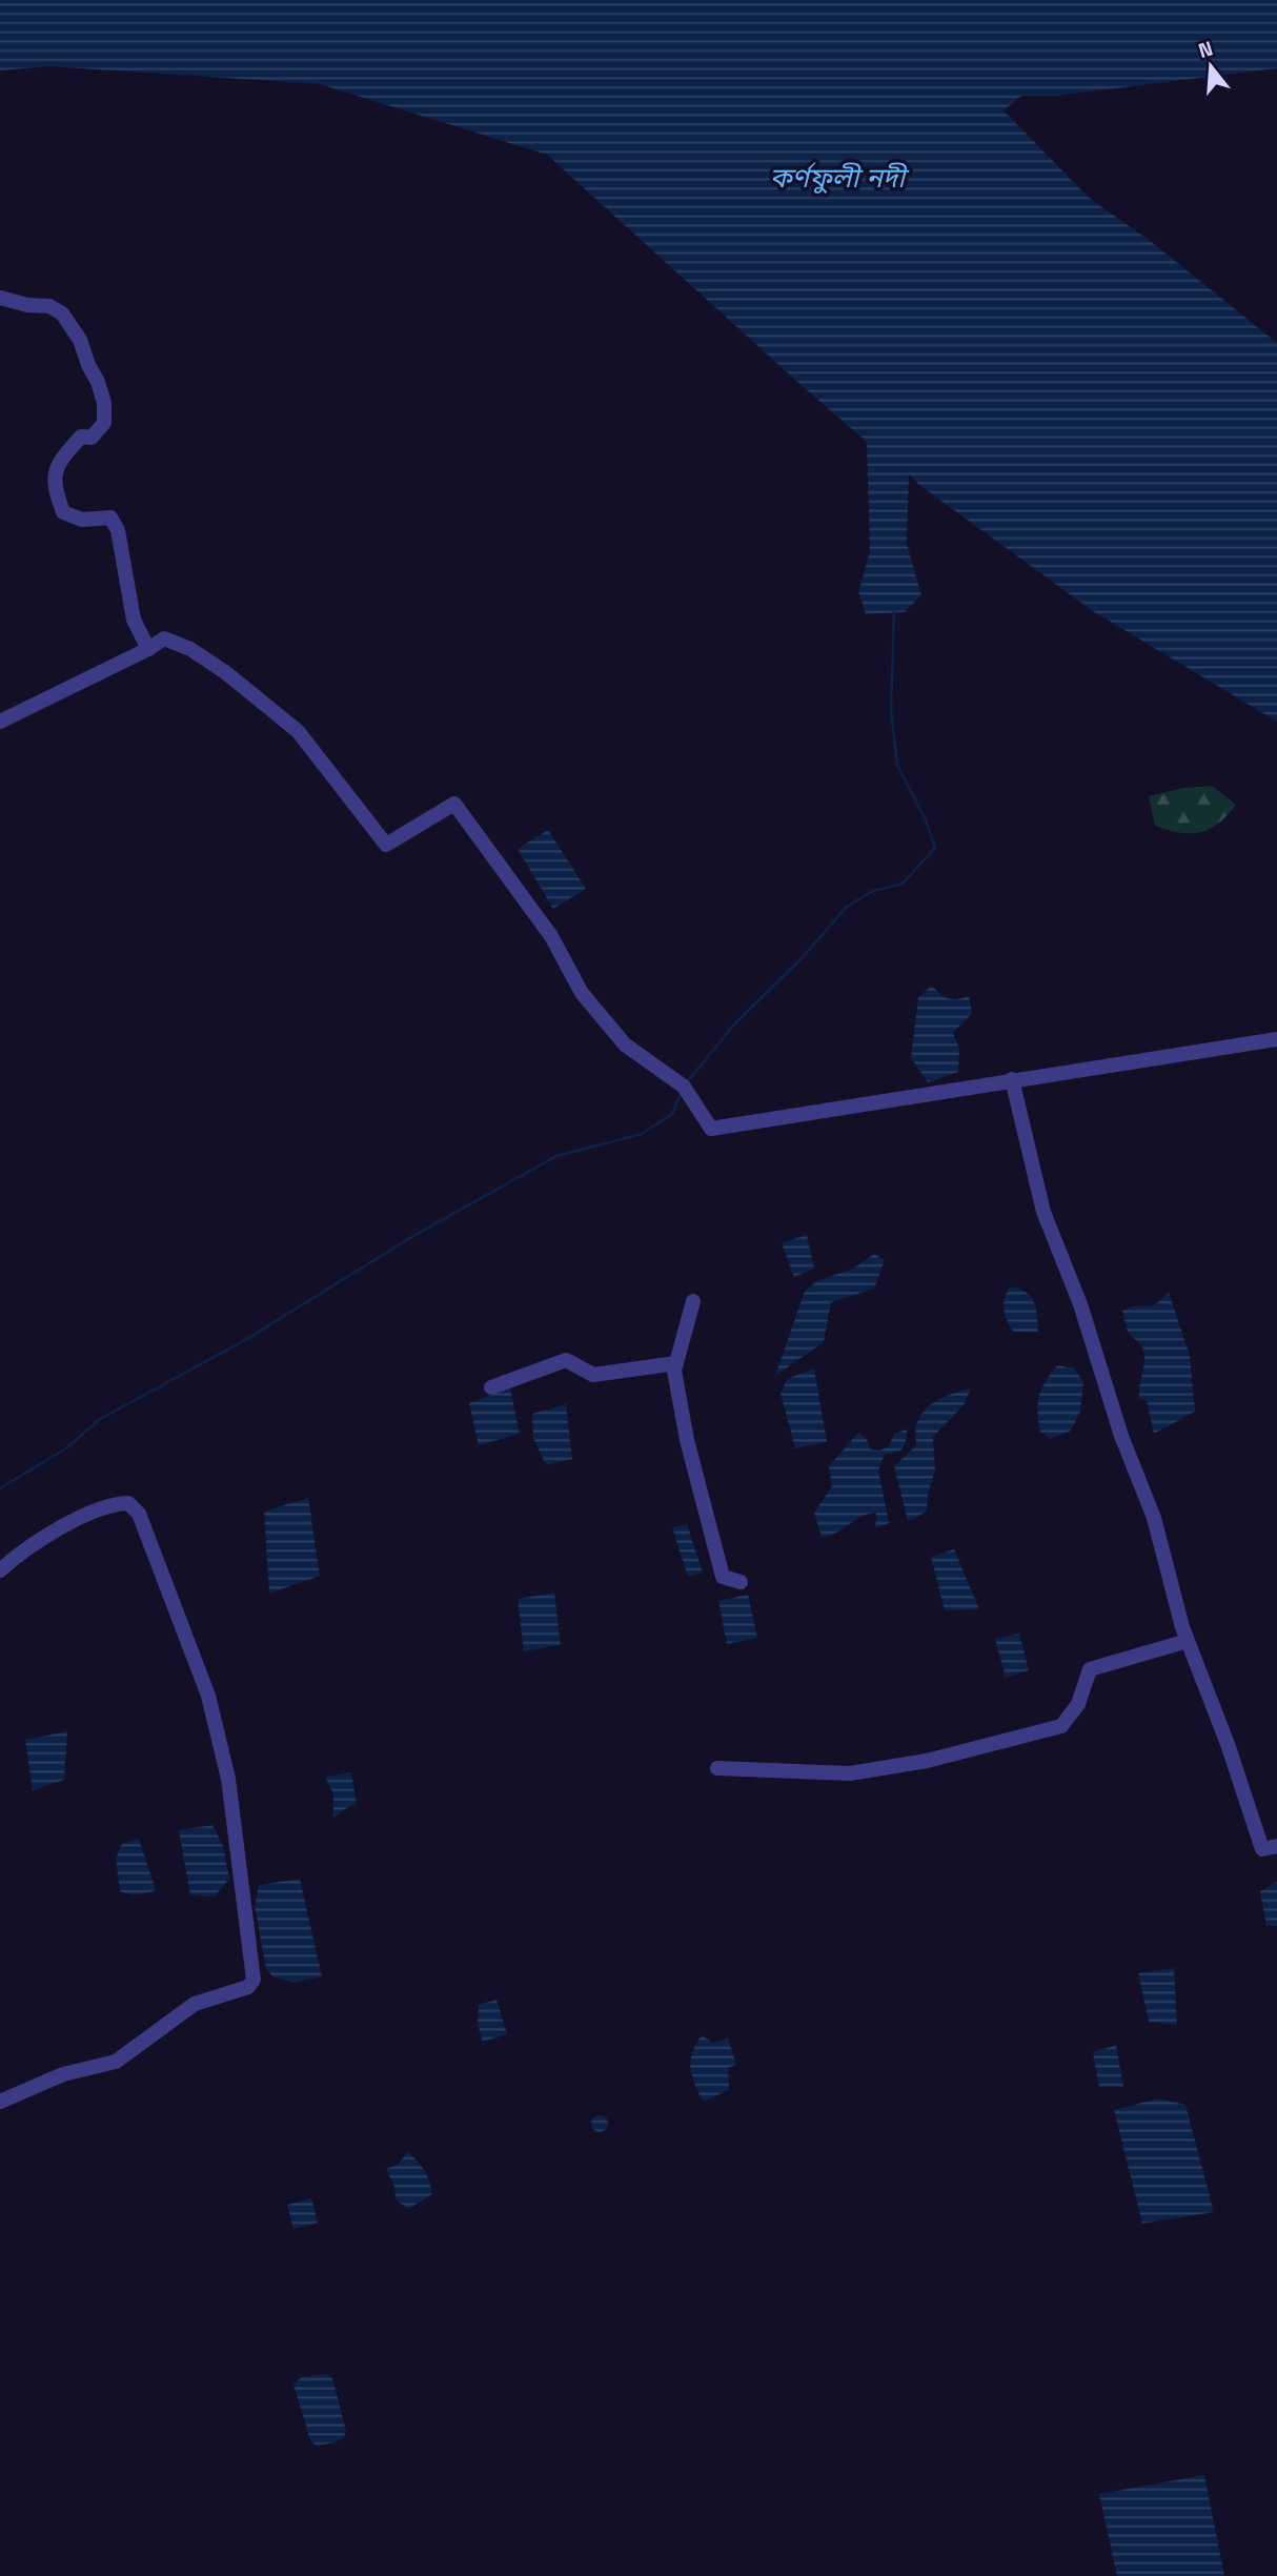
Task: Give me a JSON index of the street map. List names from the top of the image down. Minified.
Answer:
{"water":["কর্ণফুলী নদী"],"north":"top"}
